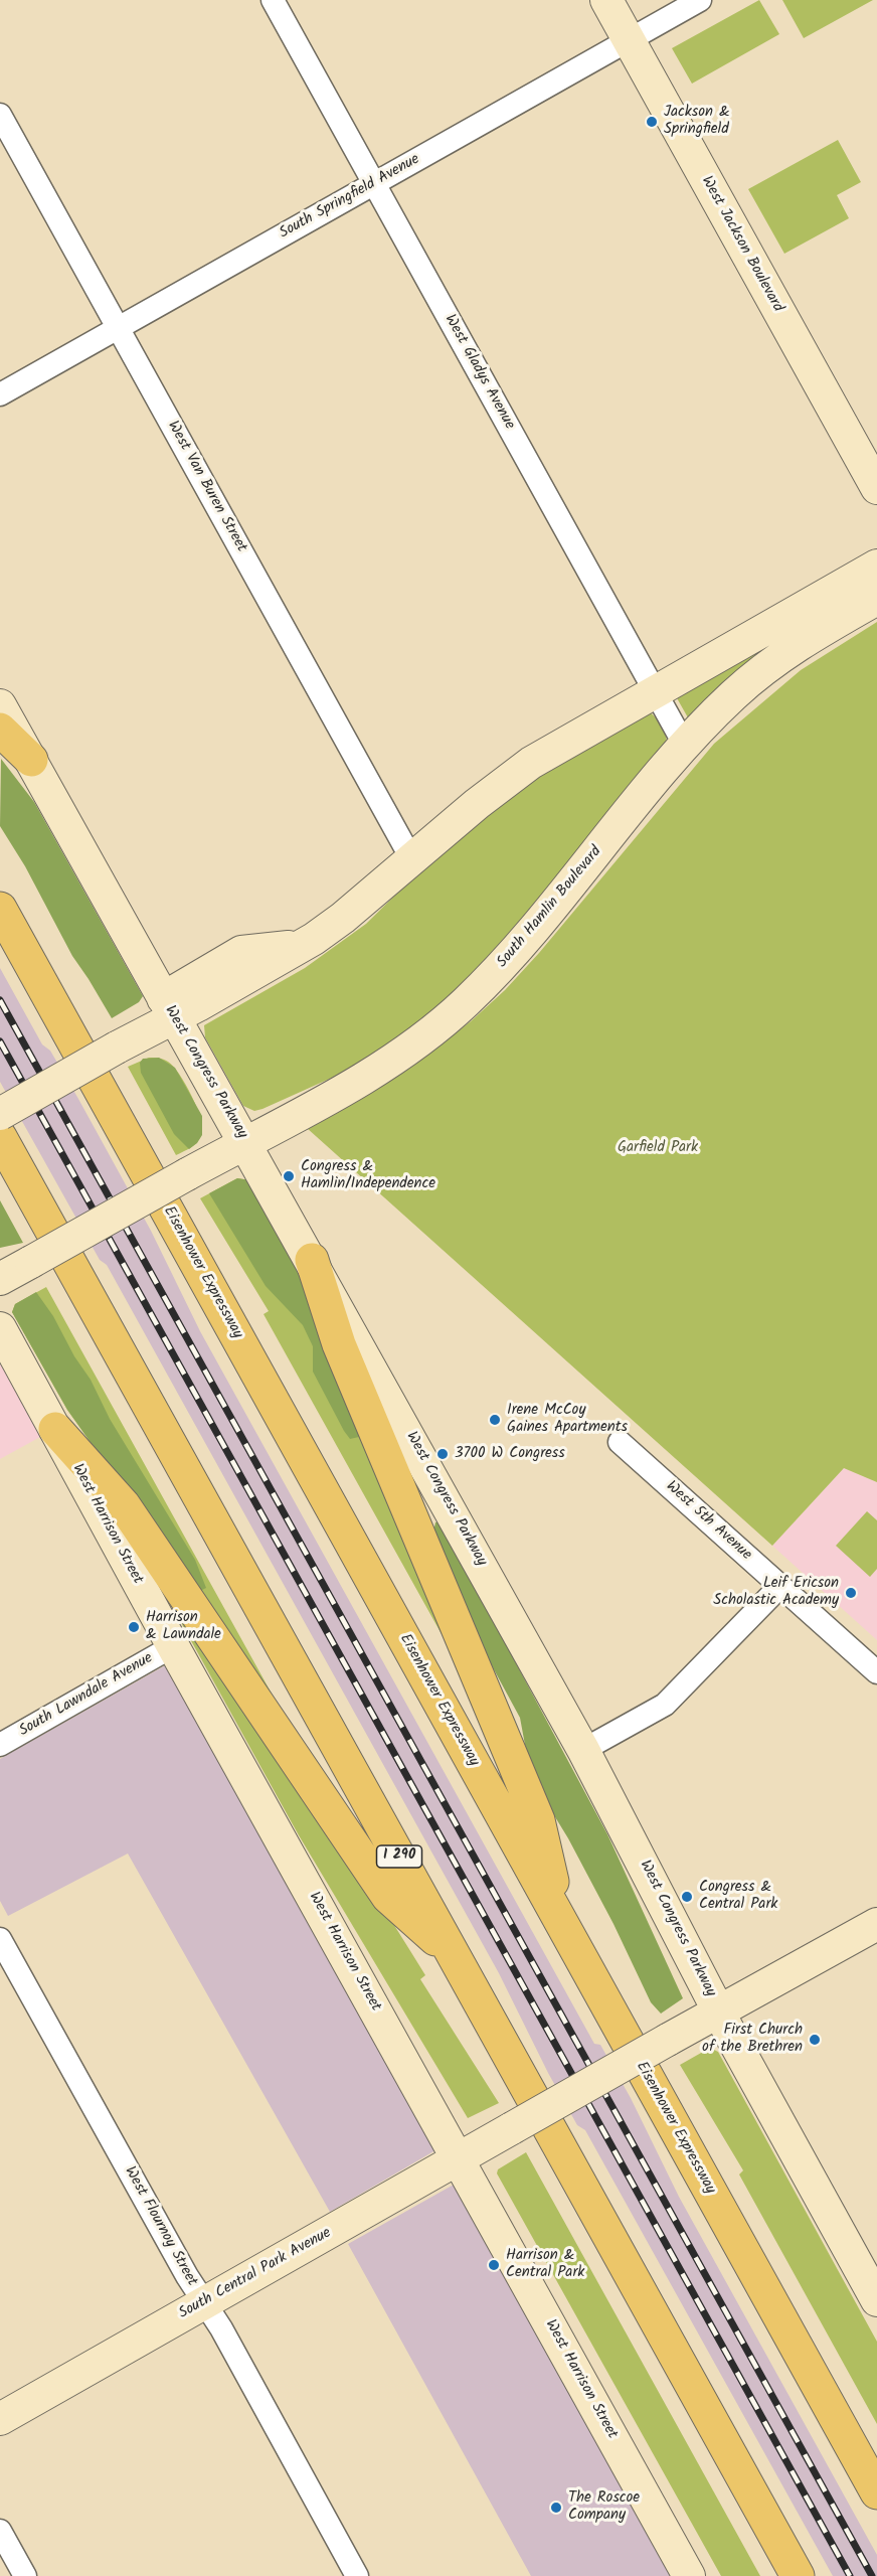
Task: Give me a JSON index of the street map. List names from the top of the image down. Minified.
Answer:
{"streets":{"highway":["Eisenhower Expressway","I 290"],"street":["South Springfield Avenue","West Jackson Boulevard","West Gladys Avenue","West Van Buren Street","South Hamlin Boulevard","West Congress Parkway","West 5th Avenue","West Harrison Street","South Lawndale Avenue","West Flournoy Street","South Central Park Avenue"]},"crossings":[["South Springfield Avenue","West Jackson Boulevard"],["South Springfield Avenue","West Gladys Avenue"],["South Springfield Avenue","West Van Buren Street"],["West Gladys Avenue","South Hamlin Boulevard"],["South Hamlin Boulevard","West Congress Parkway"],["West Congress Parkway","South Central Park Avenue"],["West Harrison Street","South Lawndale Avenue"],["West Harrison Street","South Central Park Avenue"],["West Flournoy Street","South Central Park Avenue"]],"parks":["Garfield Park"],"places":["Jackson & Springfield","Congress & Hamlin/Independence","Irene McCoy Gaines Apartments","3700 W Congress","Leif Ericson Scholastic Academy","Harrison & Lawndale","Congress & Central Park","First Church of the Brethren","Harrison & Central Park","The Roscoe Company"]}
